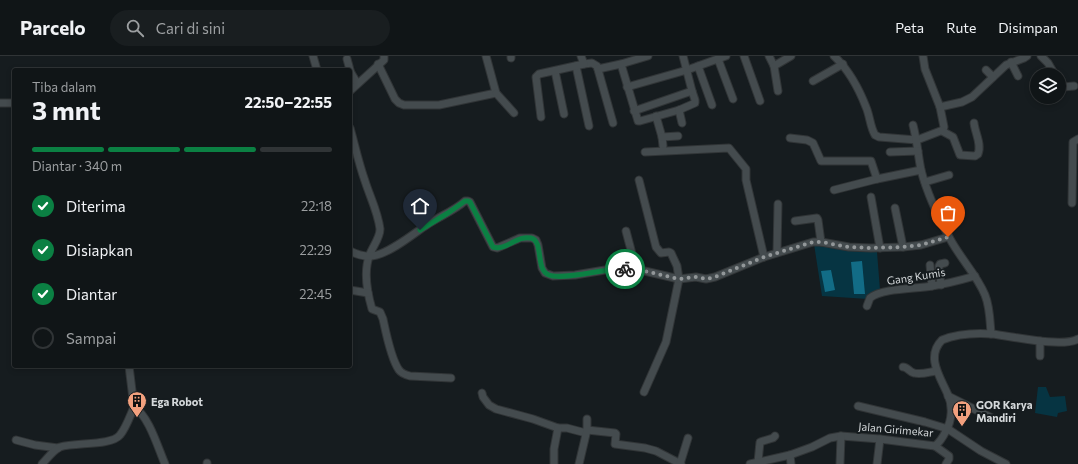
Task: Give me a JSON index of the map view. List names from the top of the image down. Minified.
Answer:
{"streets":{"street":["Gang Kumis","Jalan Girimekar"]},"places":{"building":["Ega Robot","GOR Karya Mandiri"]},"page":{"header":"Parcelo","search":"Cari di sini","nav":["Peta","Rute","Disimpan"],"heading":["3 mnt","Tiba dalam","22:50–22:55"],"bar":"Diantar · 340 m","list":[["Diterima","22:18"],["Disiapkan","22:29"],["Diantar","22:45"],"Sampai"]}}
